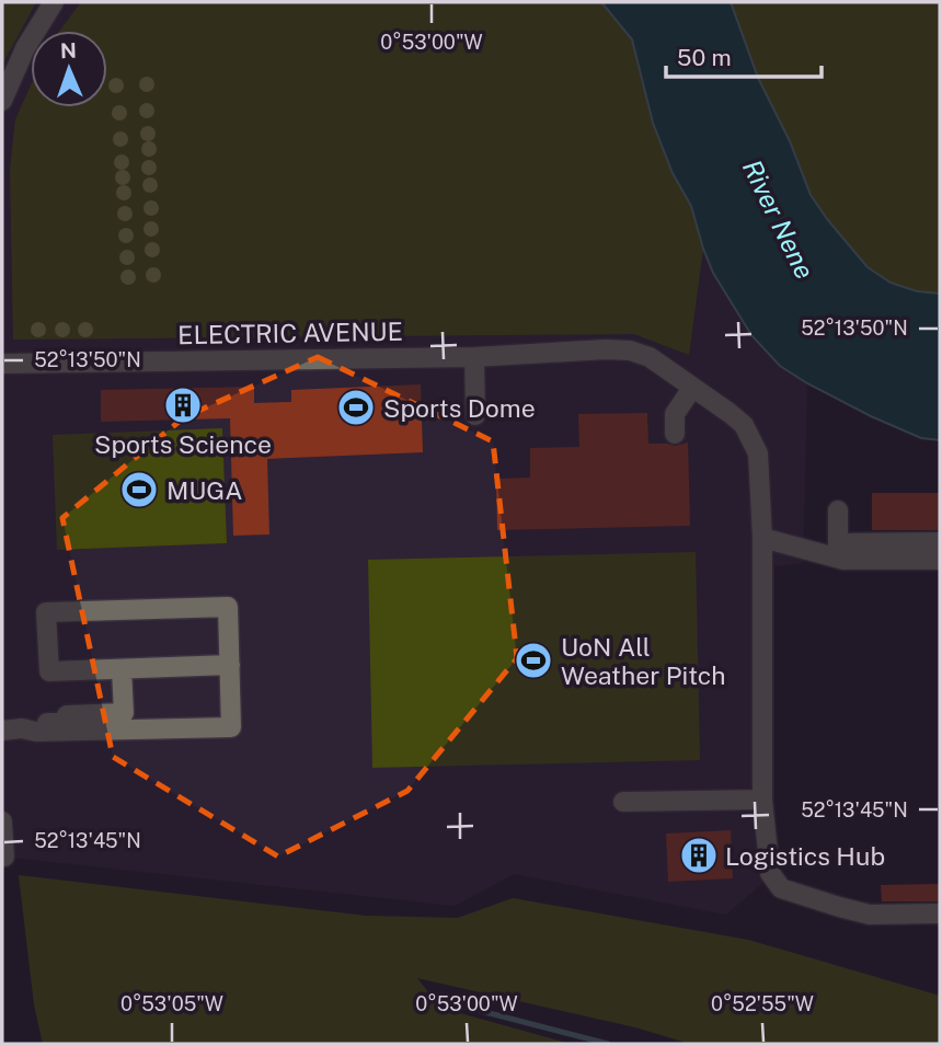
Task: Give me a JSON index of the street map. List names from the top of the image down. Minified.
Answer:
{"streets":{"lane":["ELECTRIC AVENUE"]},"water":["River Nene"],"places":{"building":["Sports Science","Logistics Hub"],"sports":["Sports Dome","MUGA","UoN All Weather Pitch"]},"scale_bar":"50 m","north":"top","coordinates":["0°53'00\"W","52°13'50\"N","52°13'45\"N","0°53'05\"W","0°52'55\"W"]}
